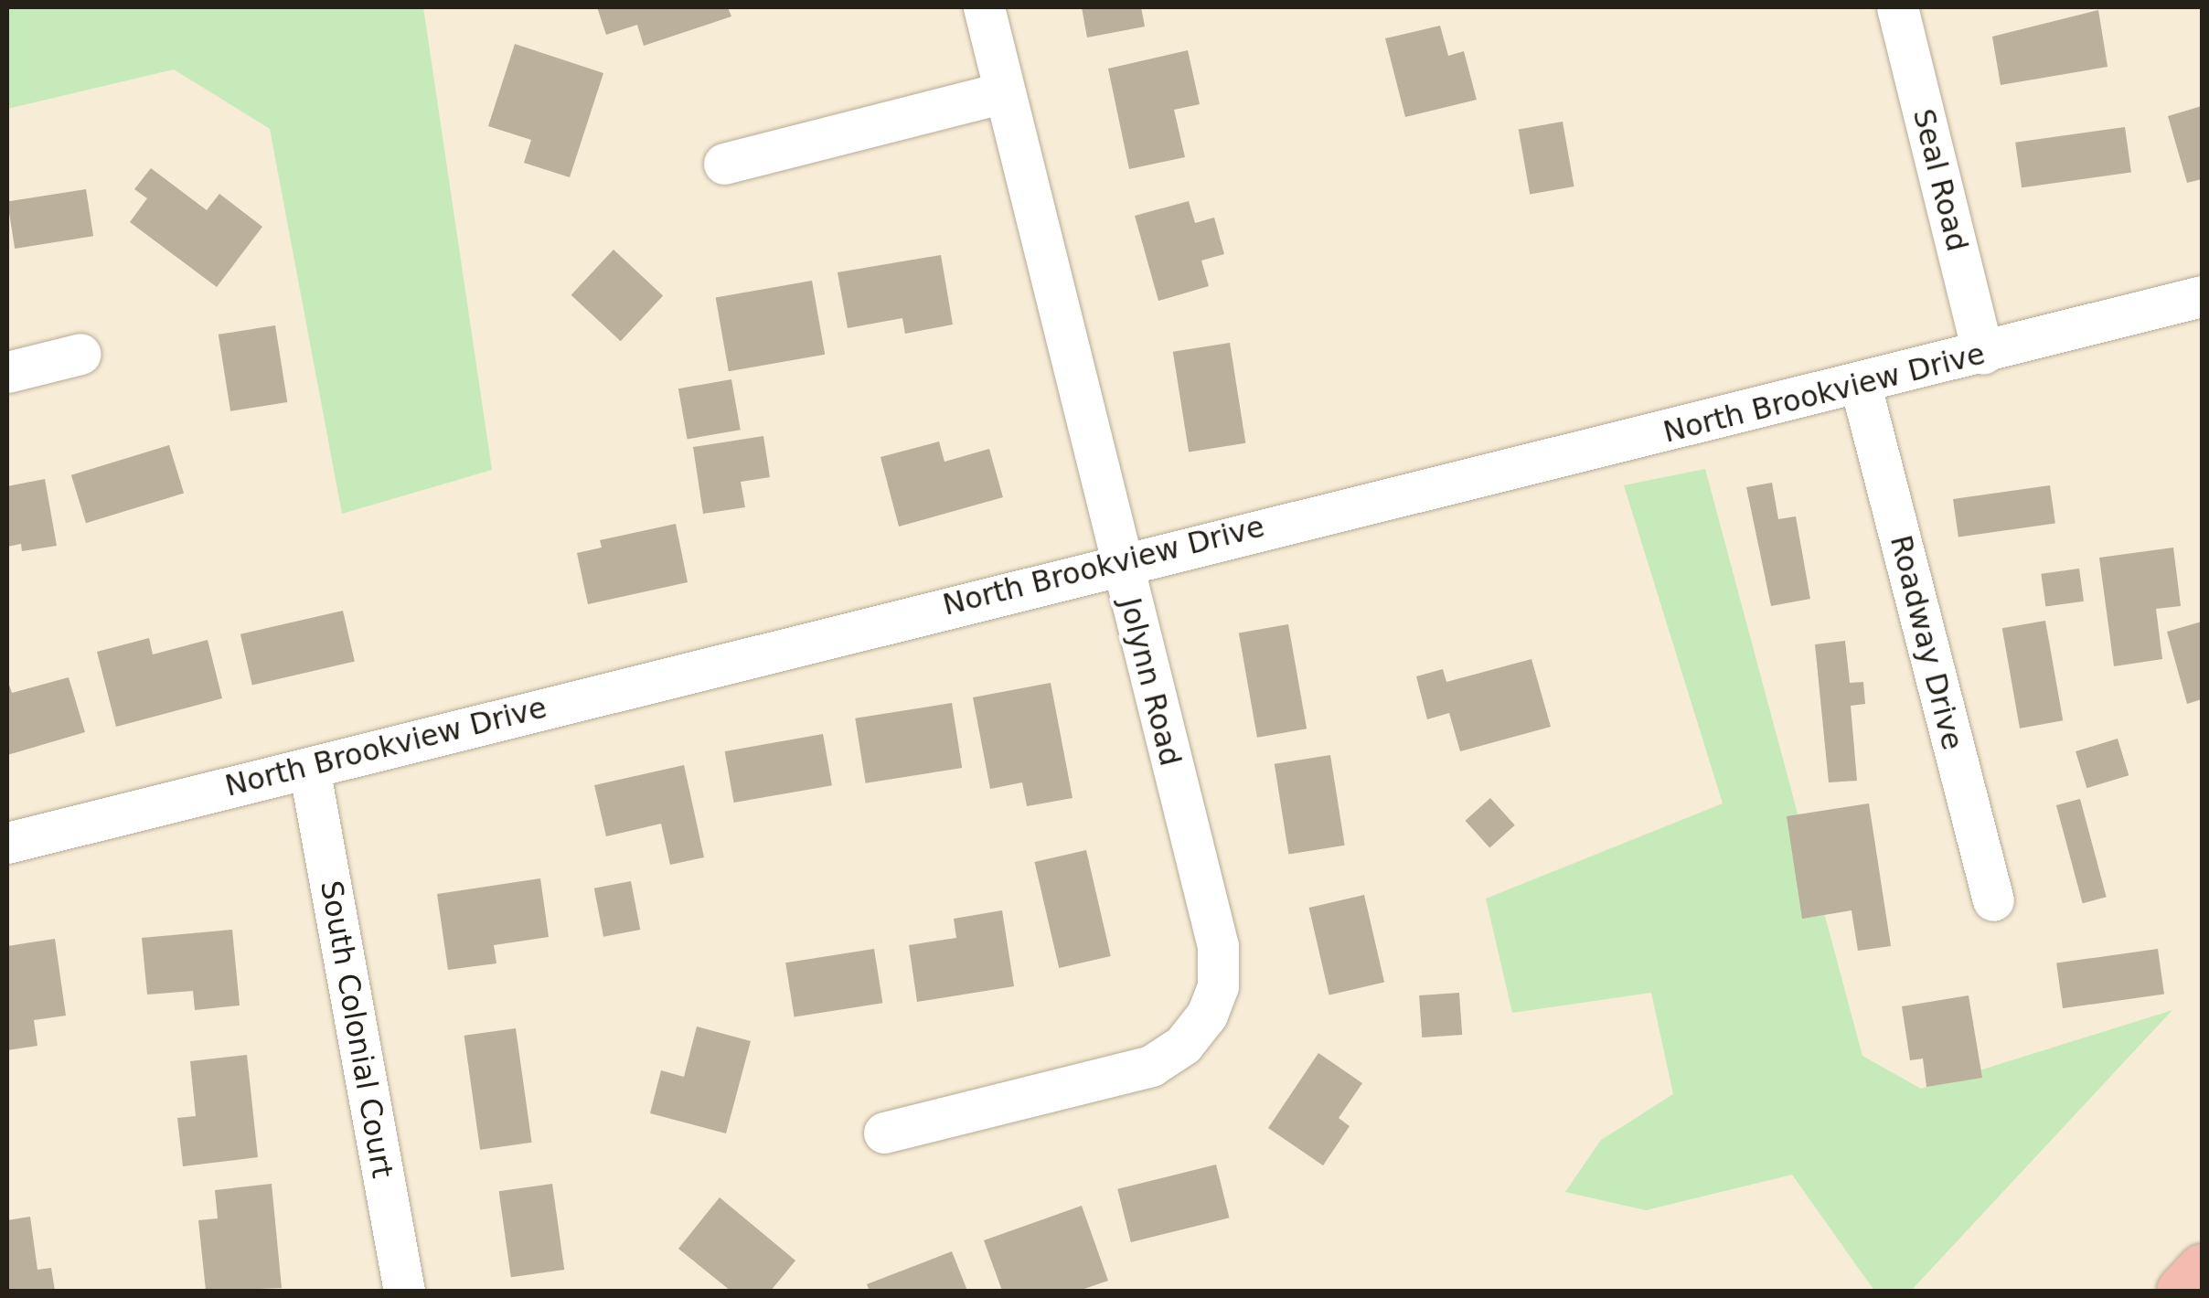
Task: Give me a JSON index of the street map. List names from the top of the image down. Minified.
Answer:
{"streets":{"street":["Seal Road","North Brookview Drive","Roadway Drive","Jolynn Road","South Colonial Court"]},"crossings":[["Seal Road","North Brookview Drive"],["North Brookview Drive","Roadway Drive"],["North Brookview Drive","Jolynn Road"],["North Brookview Drive","South Colonial Court"]]}
